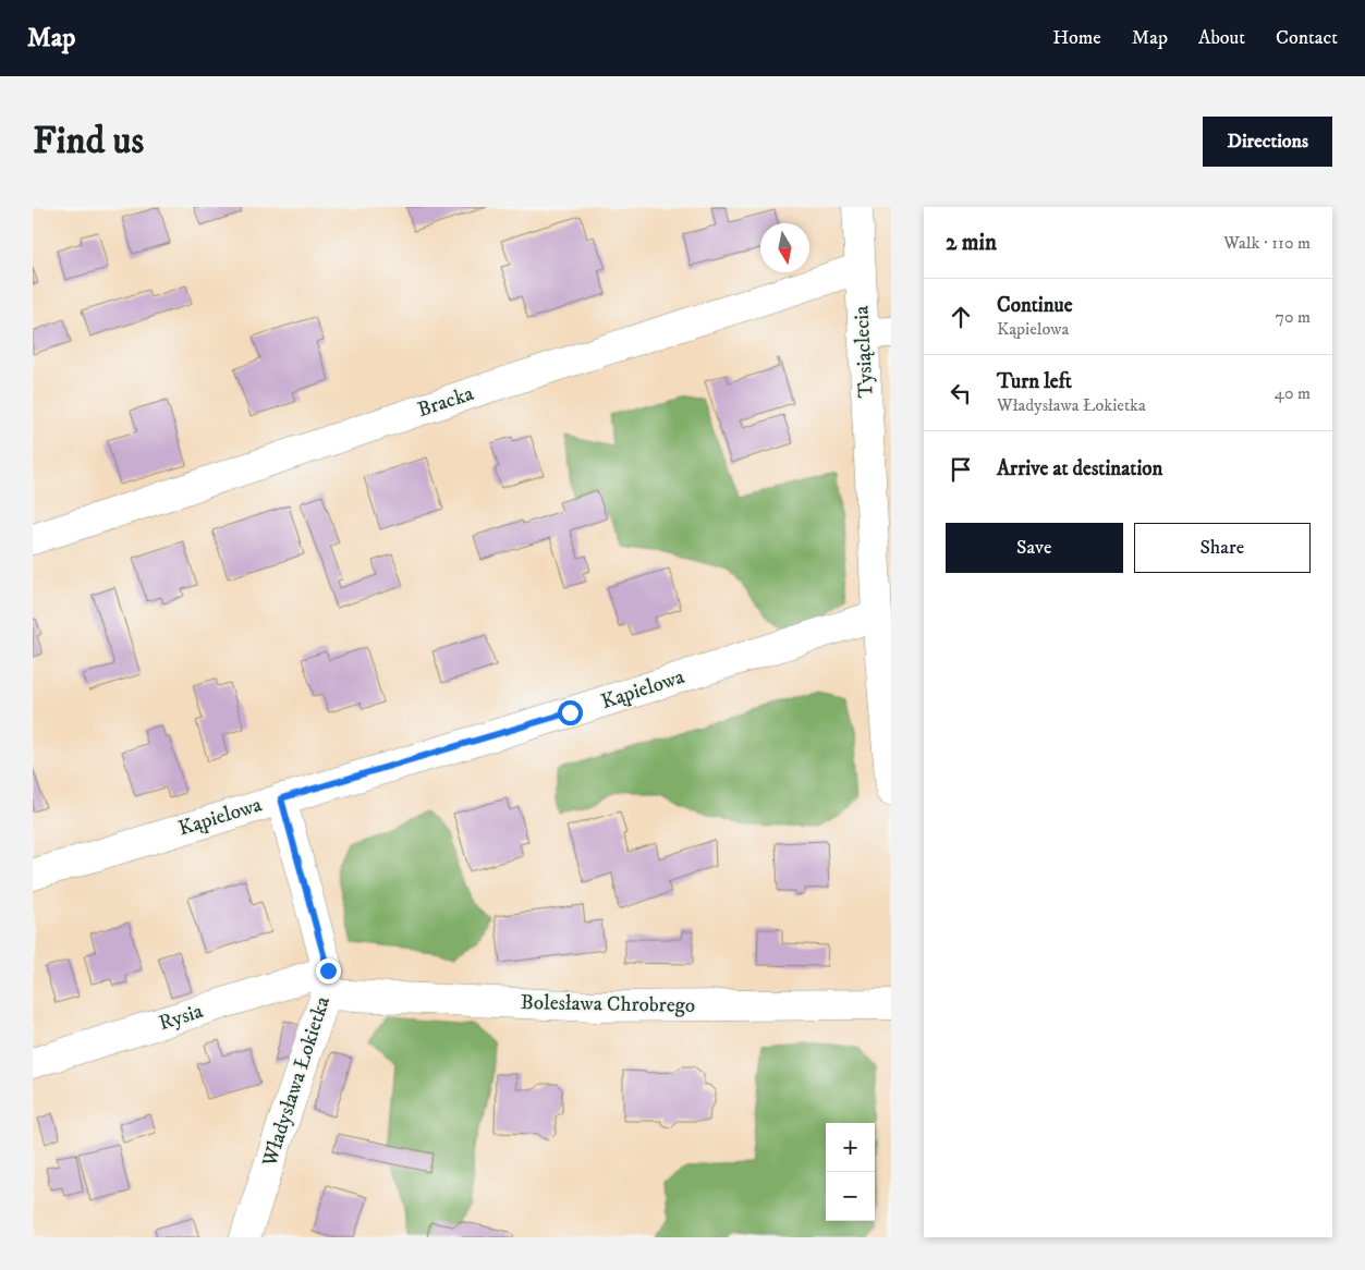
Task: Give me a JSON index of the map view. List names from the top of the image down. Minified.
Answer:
{"streets":{"street":["Tysiąclecia","Bracka","Kąpielowa","Bolesława Chrobrego","Rysia","Władysława Łokietka"]},"crossings":[["Tysiąclecia","Bracka"],["Tysiąclecia","Kąpielowa"],["Kąpielowa","Władysława Łokietka"],["Bolesława Chrobrego","Rysia"],["Bolesława Chrobrego","Władysława Łokietka"],["Rysia","Władysława Łokietka"]],"north":"bottom","page":{"header":"Map","nav":["Home","Map","About","Contact"],"buttons":["Directions",["Save","Share"]],"title":"Find us","heading":["2 min","Walk · 110 m"],"list":[["Continue","Kąpielowa","70 m"],["Turn left","Władysława Łokietka","40 m"],"Arrive at destination"],"map_buttons":["+","−"]}}
